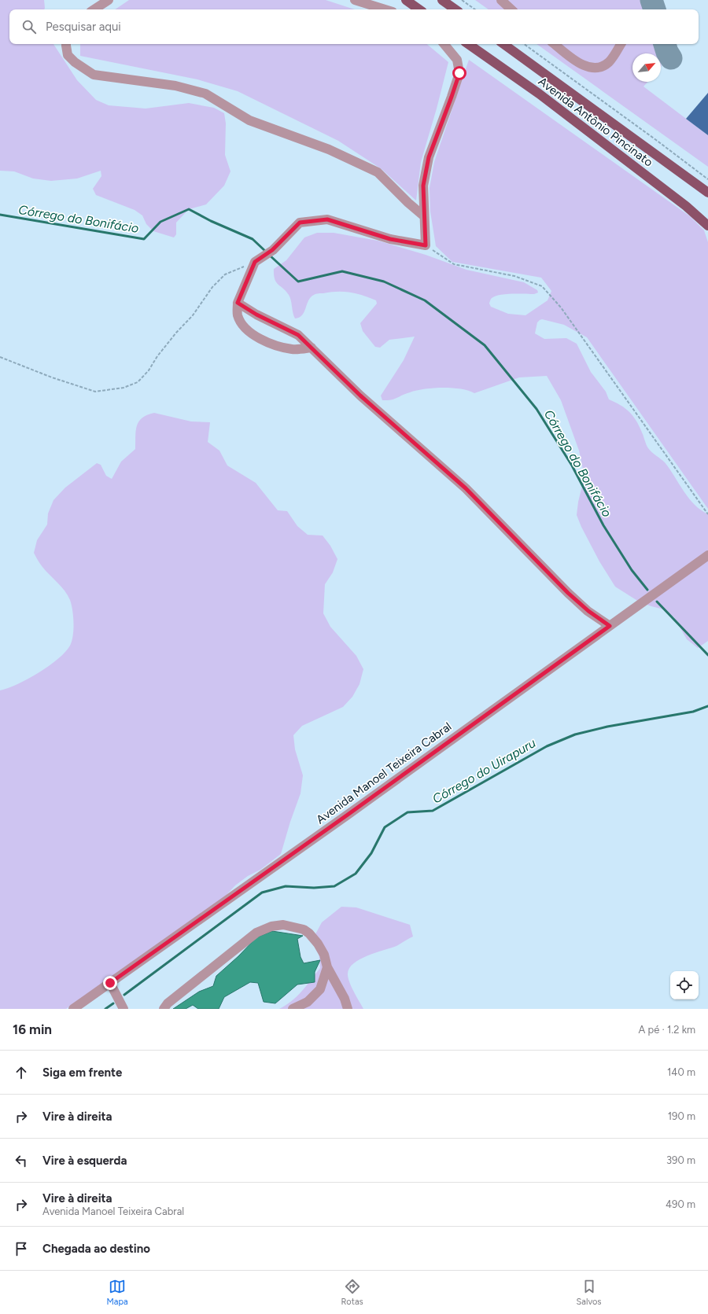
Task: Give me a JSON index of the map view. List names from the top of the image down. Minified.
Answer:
{"streets":{"main road":["Avenida Antônio Pincinato"],"street":["Avenida Manoel Teixeira Cabral"]},"water":["Córrego do Bonifácio","Córrego do Uirapuru"],"north":"top right","page":{"search":"Pesquisar aqui","heading":["16 min","A pé · 1.2 km"],"list":[["Siga em frente","140 m"],["Vire à direita","190 m"],["Vire à esquerda","390 m"],["Vire à direita","Avenida Manoel Teixeira Cabral","490 m"],"Chegada ao destino"],"nav":["Mapa","Rotas","Salvos"]}}
